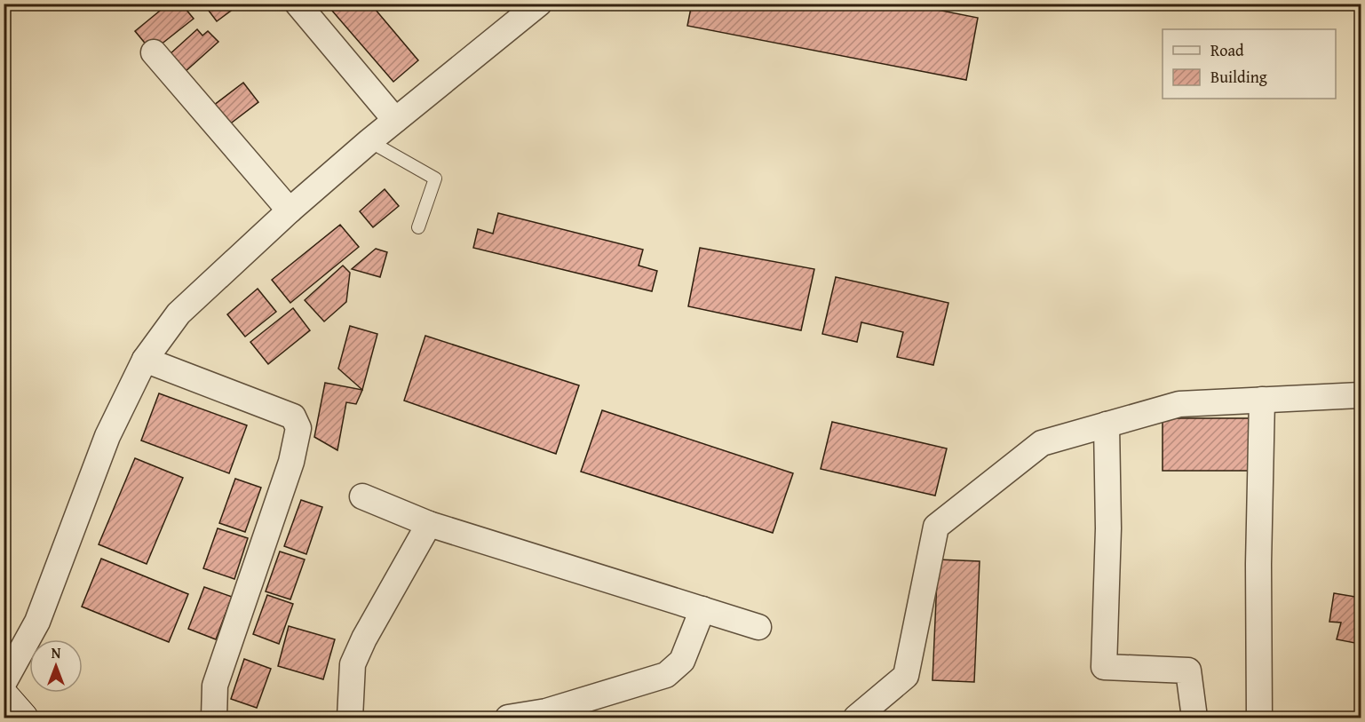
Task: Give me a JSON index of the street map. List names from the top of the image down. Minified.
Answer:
{"legend":["Road","Building"],"north":"top"}
